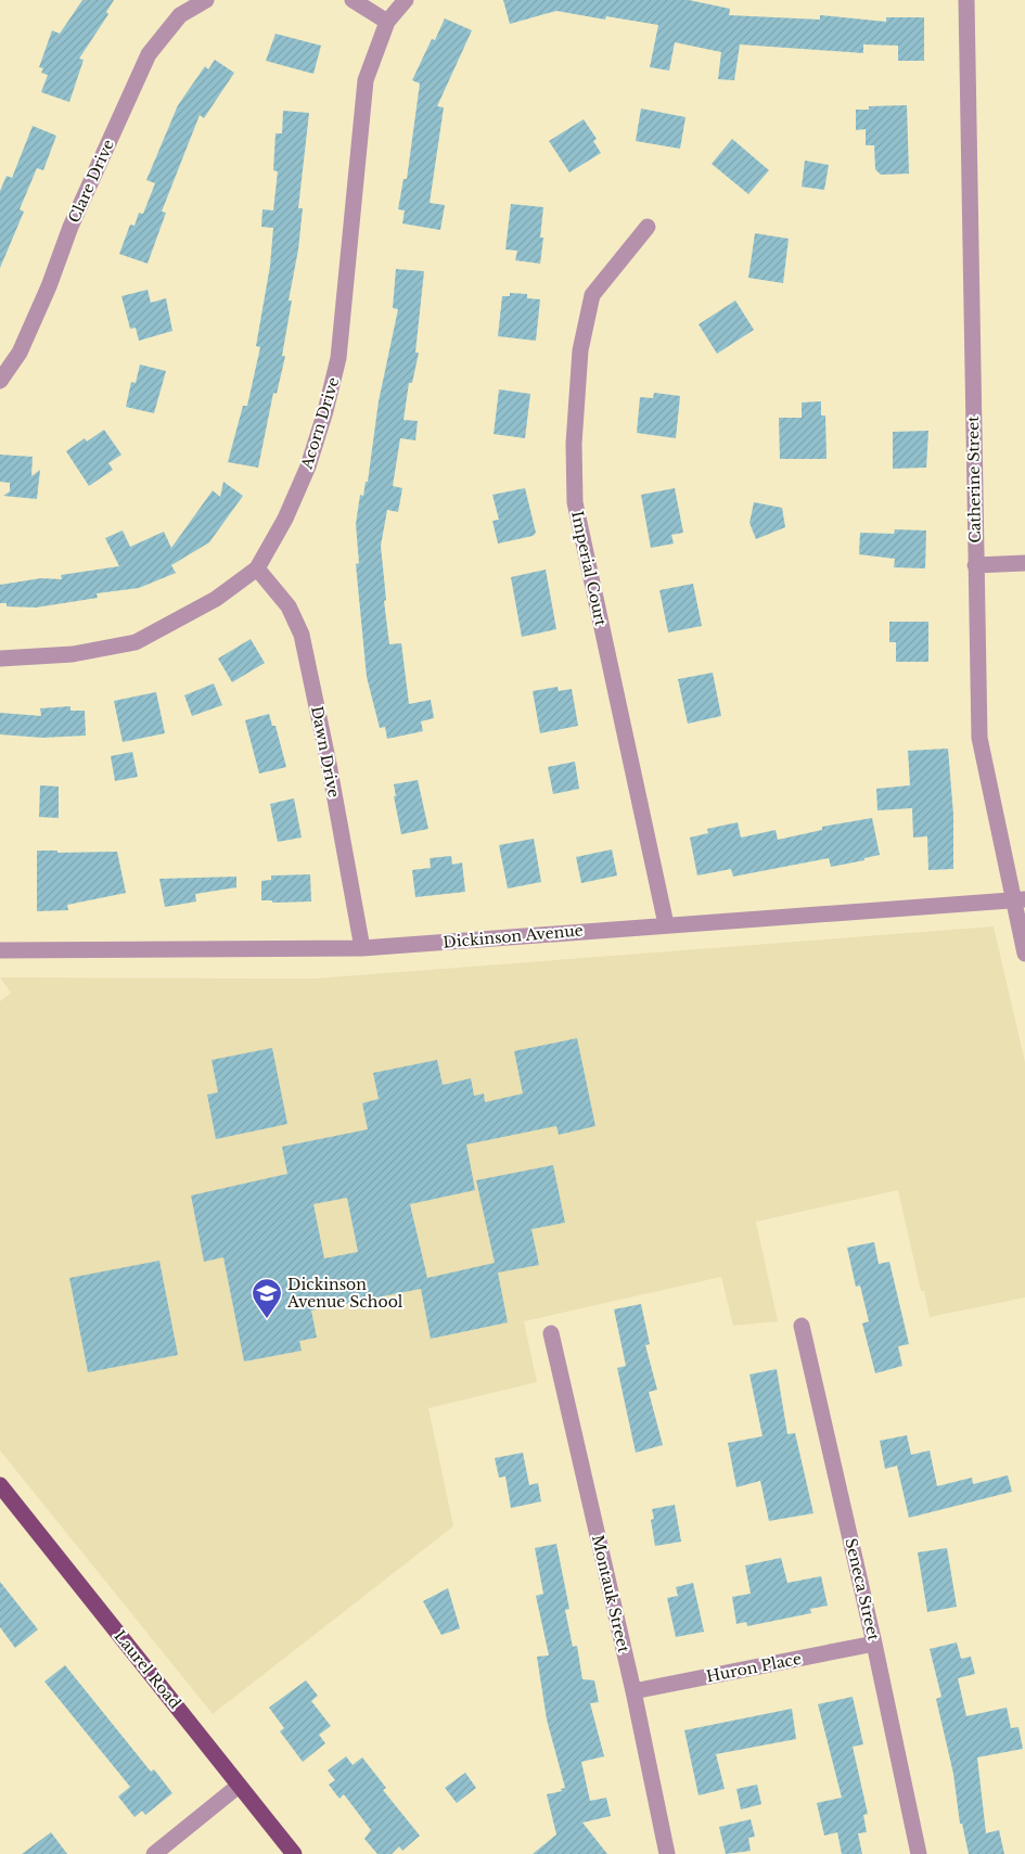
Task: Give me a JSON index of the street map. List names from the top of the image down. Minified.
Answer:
{"streets":{"main road":["Laurel Road"],"street":["Clare Drive","Acorn Drive","Catherine Street","Imperial Court","Dawn Drive","Dickinson Avenue","Seneca Street","Montauk Street","Huron Place"]},"crossings":[["Acorn Drive","Dawn Drive"],["Catherine Street","Dickinson Avenue"],["Imperial Court","Dickinson Avenue"],["Dawn Drive","Dickinson Avenue"],["Seneca Street","Huron Place"],["Montauk Street","Huron Place"]],"places":{"school or university":["Dickinson Avenue School"]}}
